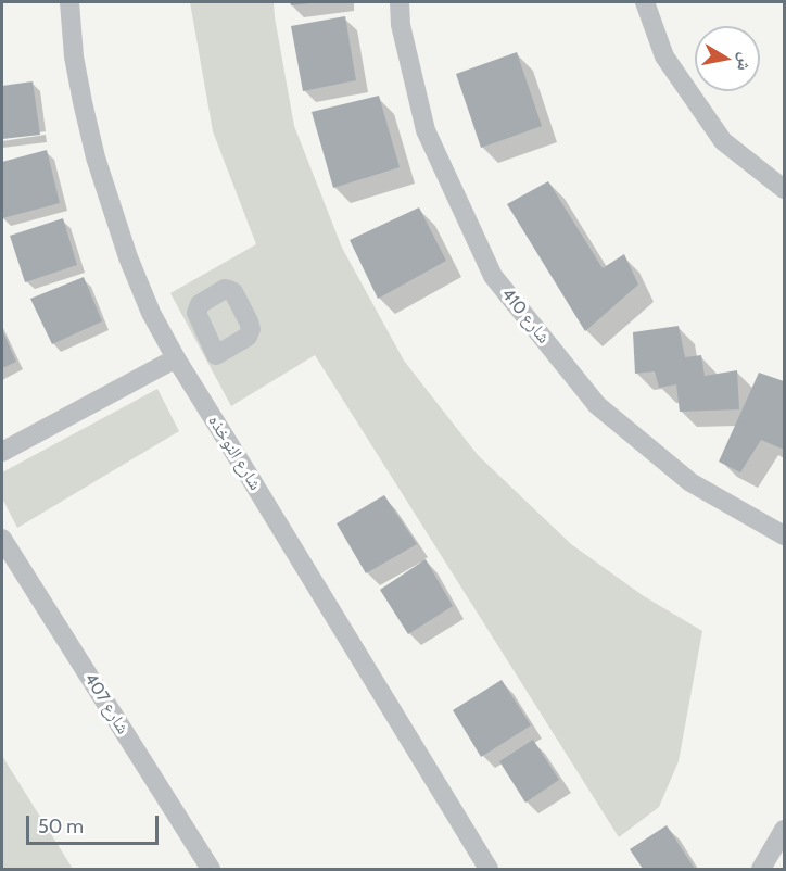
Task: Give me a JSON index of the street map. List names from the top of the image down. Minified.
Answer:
{"streets":{"street":["شارع 410","شارع النوخذه","شارع 407"]},"scale_bar":"50 m","north":"right"}
